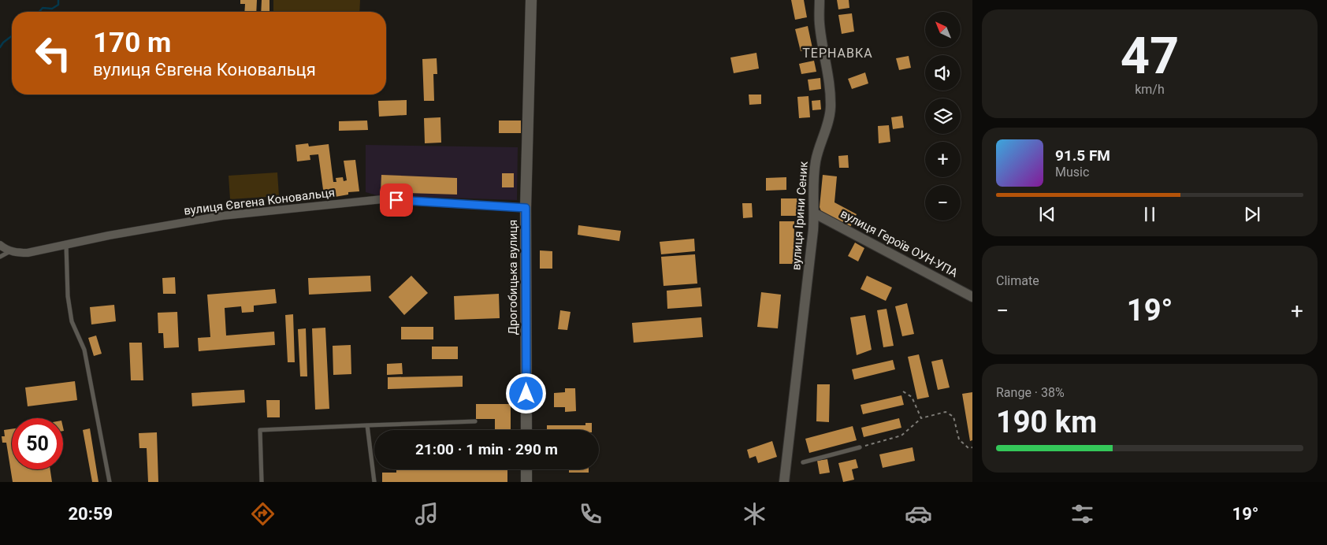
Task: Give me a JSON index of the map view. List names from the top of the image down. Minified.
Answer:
{"streets":{"main road":["Дрогобицька вулиця"],"street":["вулиця Євгена Коновальця","вулиця Ірини Сеник","вулиця Героїв ОУН-УПА"]},"crossings":[["вулиця Євгена Коновальця","Дрогобицька вулиця"],["вулиця Ірини Сеник","вулиця Героїв ОУН-УПА"]],"districts":["ТЕРНАВКА"],"north":"top left","page":{"tile":[["47","km/h"],"Climate",["Range · 38%","190 km"]],"map_buttons":["+","−"],"turn":["170 m","вулиця Євгена Коновальця"],"song":["91.5 FM","Music"],"heat":["−","19°","+"],"limit":"50","trip":"21:00 · 1 min · 290 m","tabs":["20:59","19°"]}}
